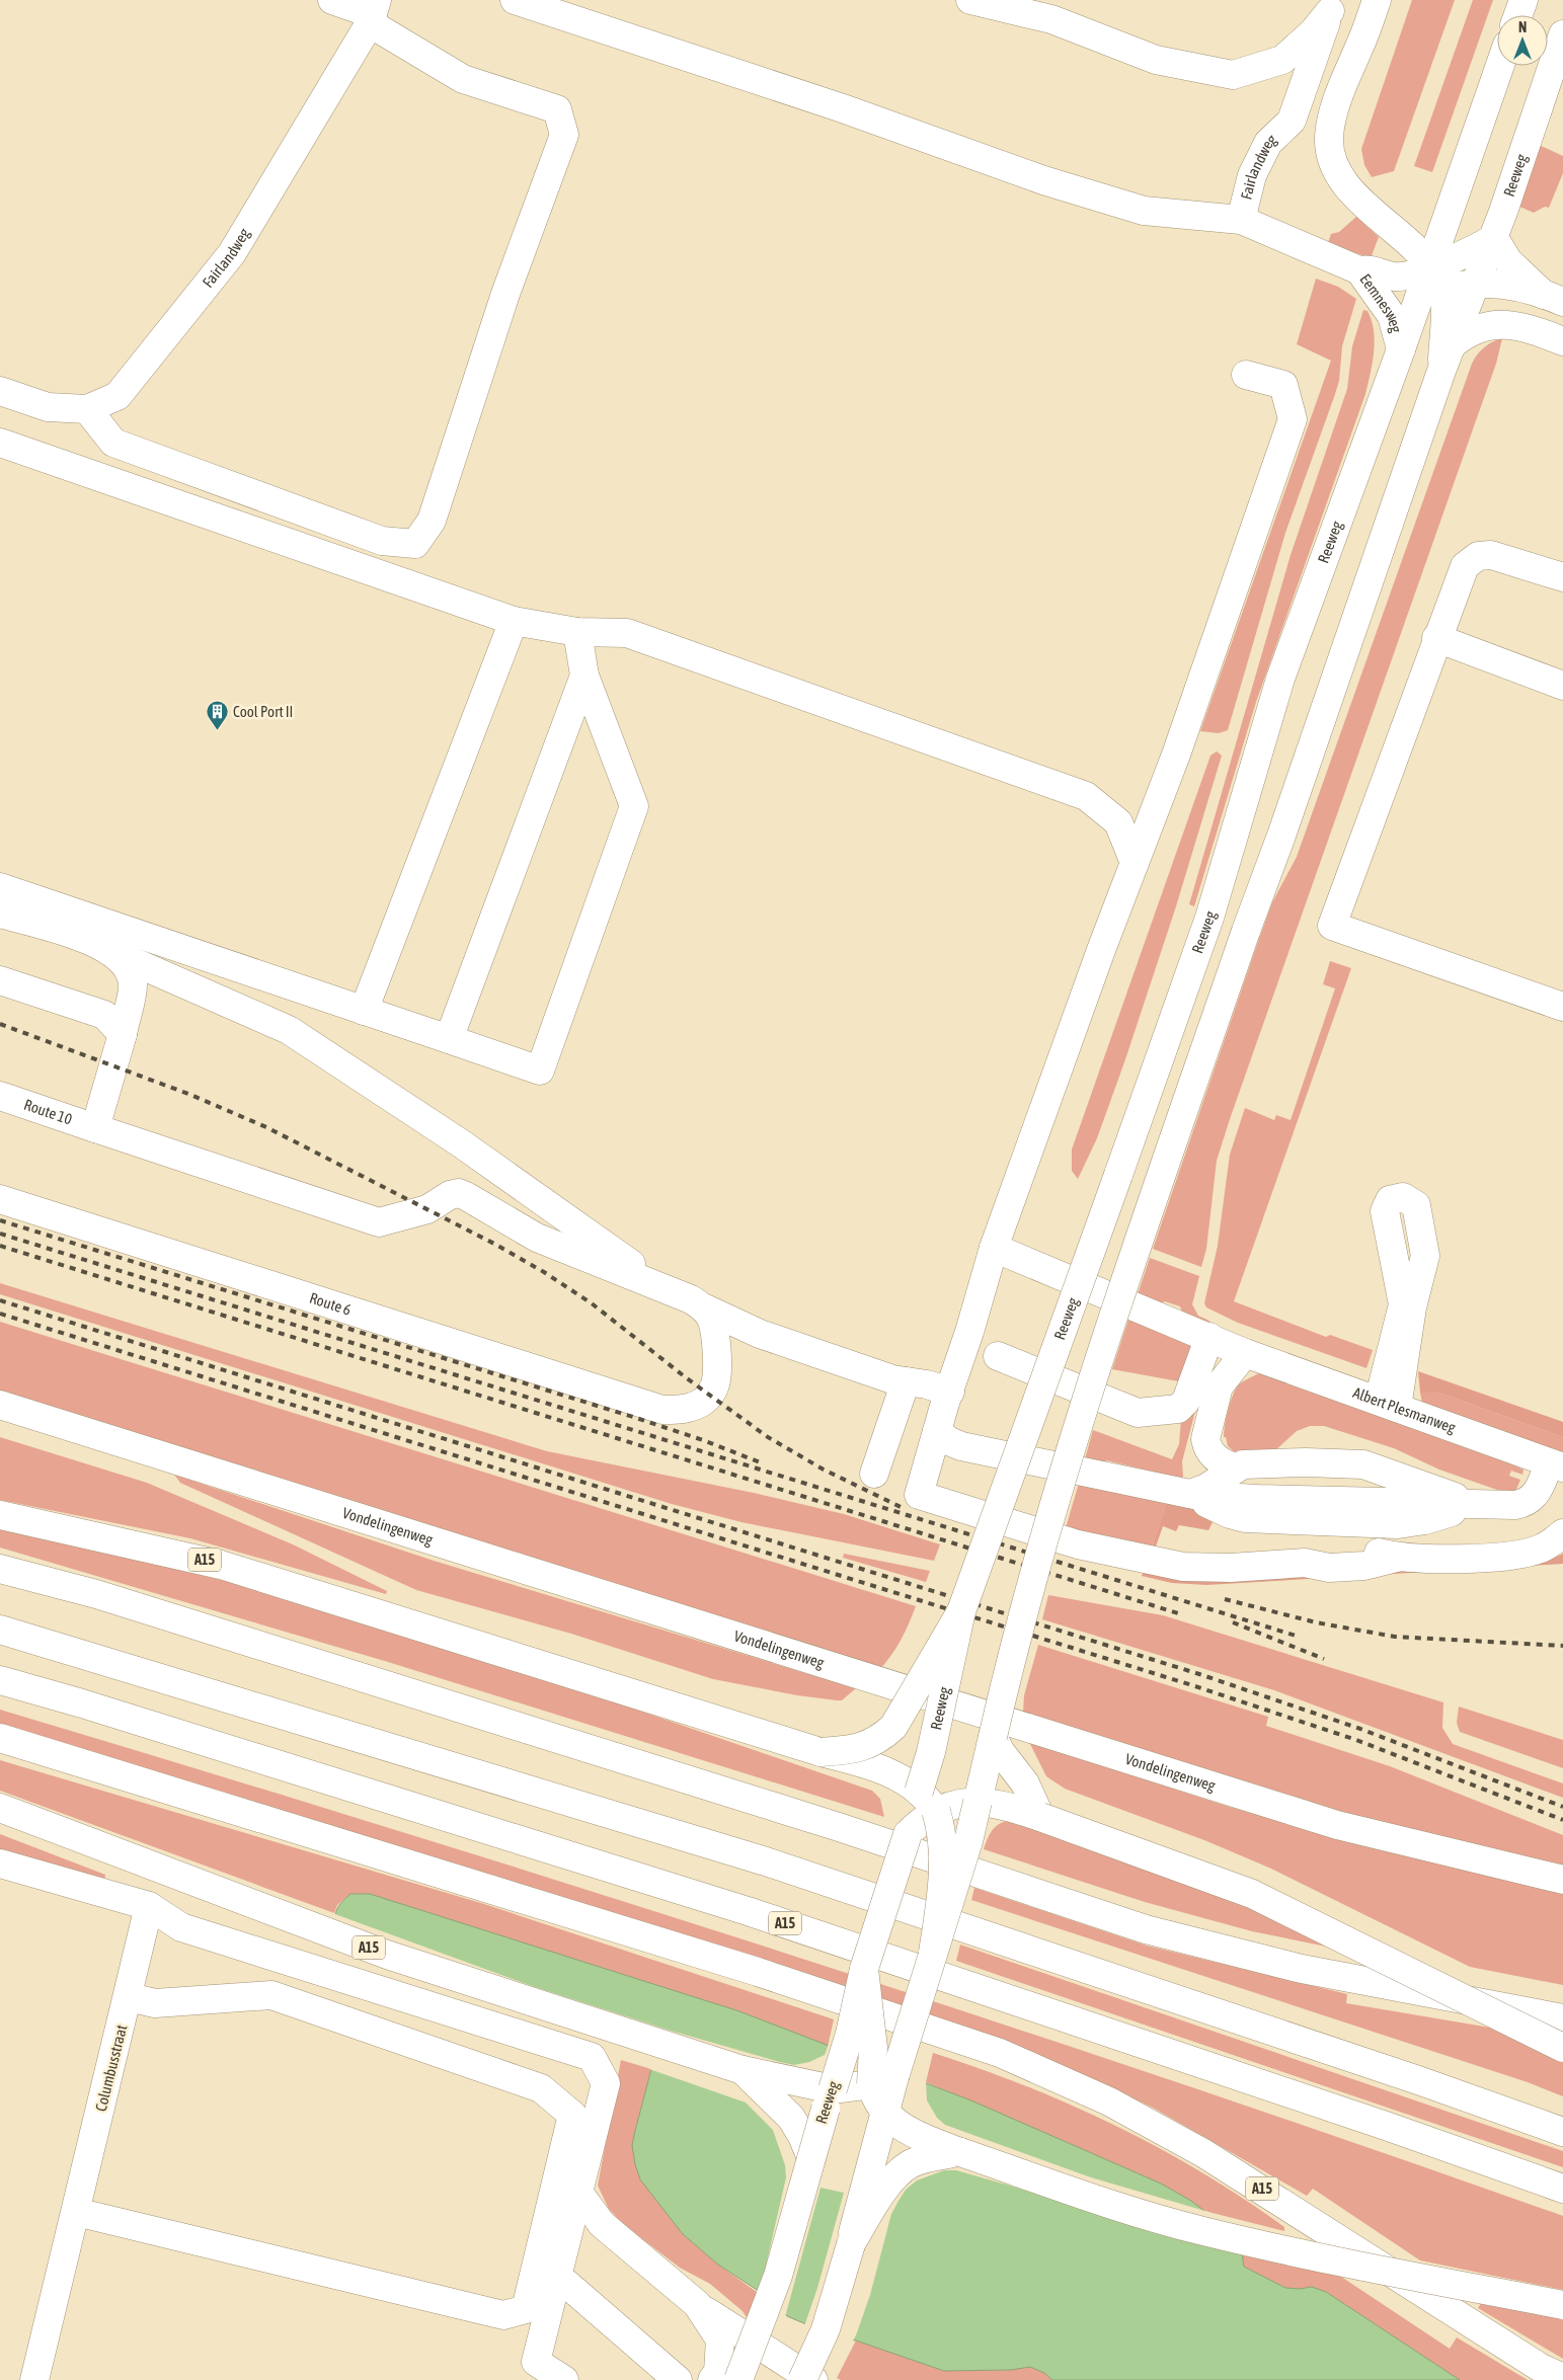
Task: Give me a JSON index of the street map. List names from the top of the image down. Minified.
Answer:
{"streets":{"main road":["Fairlandweg","Reeweg","Eemnesweg","Route 10","Route 6","Albert Plesmanweg","Vondelingenweg","A15","Columbusstraat"]},"crossings":[["Fairlandweg","Eemnesweg"],["Reeweg","Eemnesweg"],["Reeweg","A15"]],"places":{"building":["Cool Port II"]},"north":"top"}
